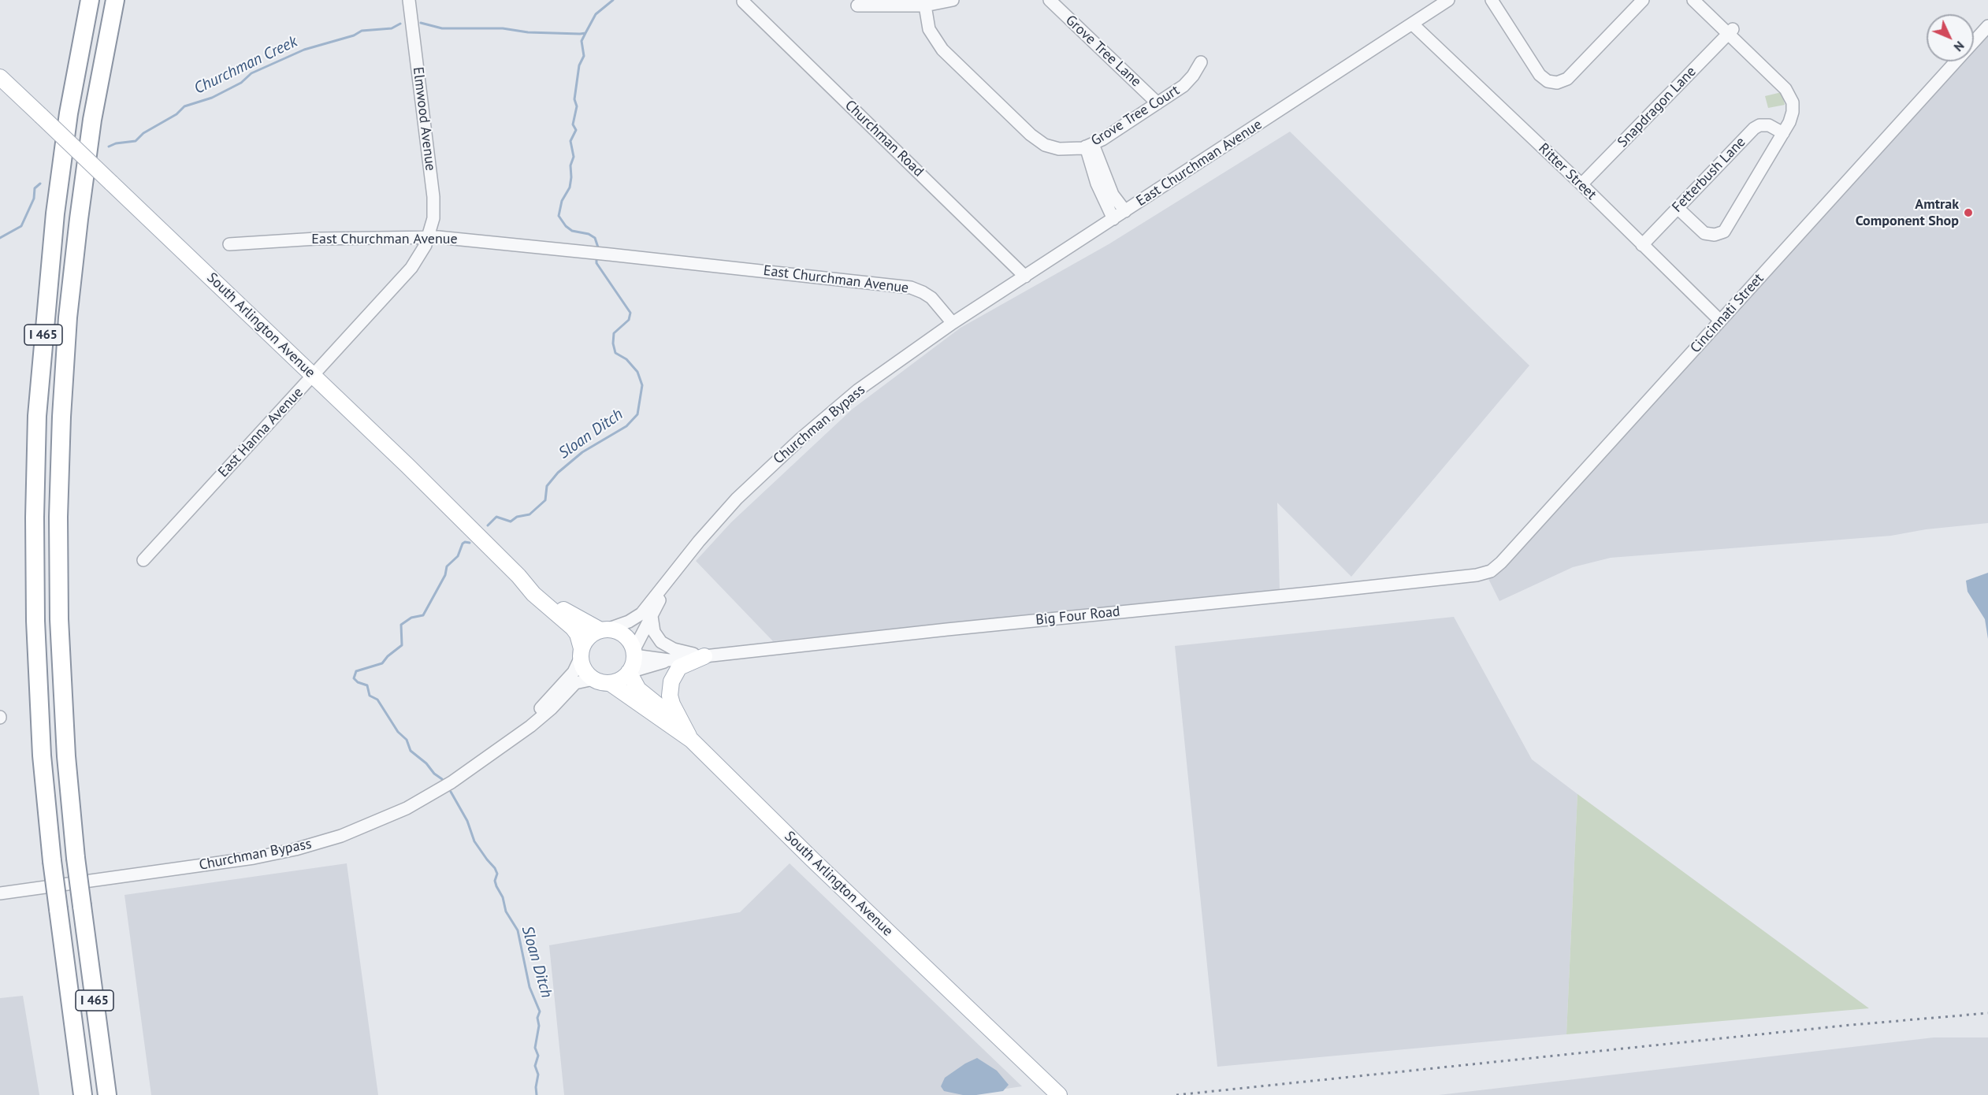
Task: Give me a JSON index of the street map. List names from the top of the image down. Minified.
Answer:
{"streets":{"highway":["I 465"],"main road":["South Arlington Avenue"],"street":["Grove Tree Lane","Snapdragon Lane","Grove Tree Court","Elmwood Avenue","Churchman Road","East Churchman Avenue","Ritter Street","Fetterbush Lane","Cincinnati Street","Churchman Bypass","East Hanna Avenue","Big Four Road"]},"crossings":[["Grove Tree Lane","Grove Tree Court"],["Snapdragon Lane","Ritter Street"],["Elmwood Avenue","East Churchman Avenue"],["Elmwood Avenue","East Hanna Avenue"],["Churchman Road","East Churchman Avenue"],["East Churchman Avenue","Ritter Street"],["East Churchman Avenue","Churchman Bypass"],["East Churchman Avenue","East Hanna Avenue"],["Ritter Street","Fetterbush Lane"],["Ritter Street","Cincinnati Street"],["Cincinnati Street","Big Four Road"],["South Arlington Avenue","Churchman Bypass"],["South Arlington Avenue","East Hanna Avenue"],["South Arlington Avenue","Big Four Road"],["Churchman Bypass","Big Four Road"]],"water":["Churchman Creek","Sloan Ditch"],"places":["Amtrak Component Shop"],"north":"bottom right"}
